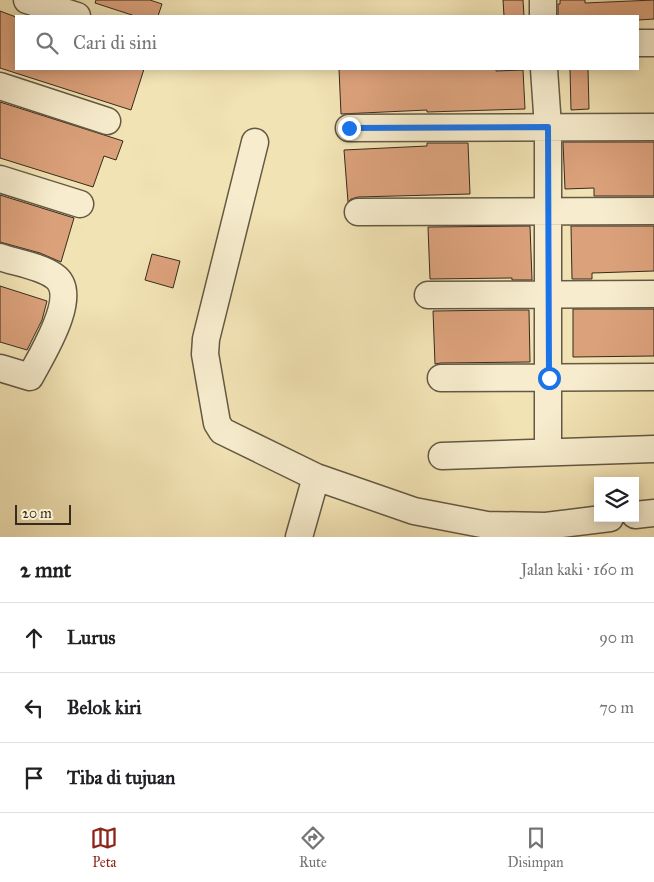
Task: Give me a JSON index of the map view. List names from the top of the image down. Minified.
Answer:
{"scale_bar":"20 m","page":{"search":"Cari di sini","scale":"20 m","heading":["2 mnt","Jalan kaki · 160 m"],"list":[["Lurus","90 m"],["Belok kiri","70 m"],"Tiba di tujuan"],"nav":["Peta","Rute","Disimpan"]}}
